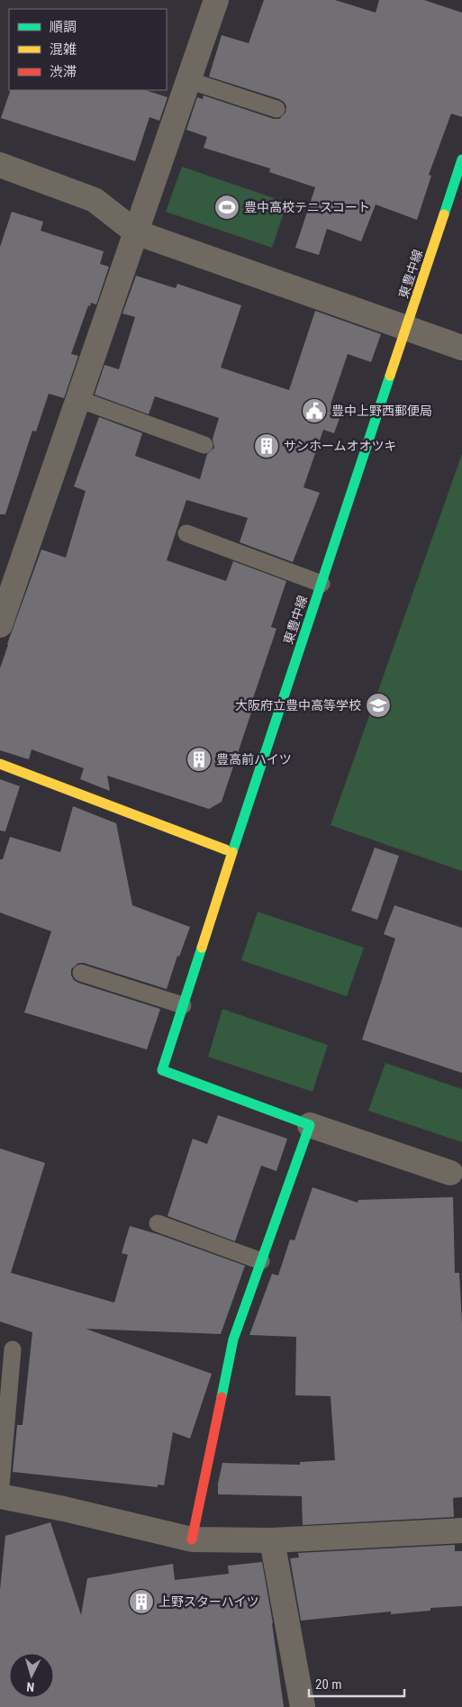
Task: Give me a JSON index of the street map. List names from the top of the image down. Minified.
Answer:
{"streets":{"street":["東豊中線"]},"places":{"sports":["豊中高校テニスコート"],"public building":["豊中上野西郵便局"],"building":["サンホームオオツキ","豊高前ハイツ","上野スターハイツ"],"school or university":["大阪府立豊中高等学校"]},"legend":["順調","混雑","渋滞"],"scale_bar":"20 m","north":"bottom"}
